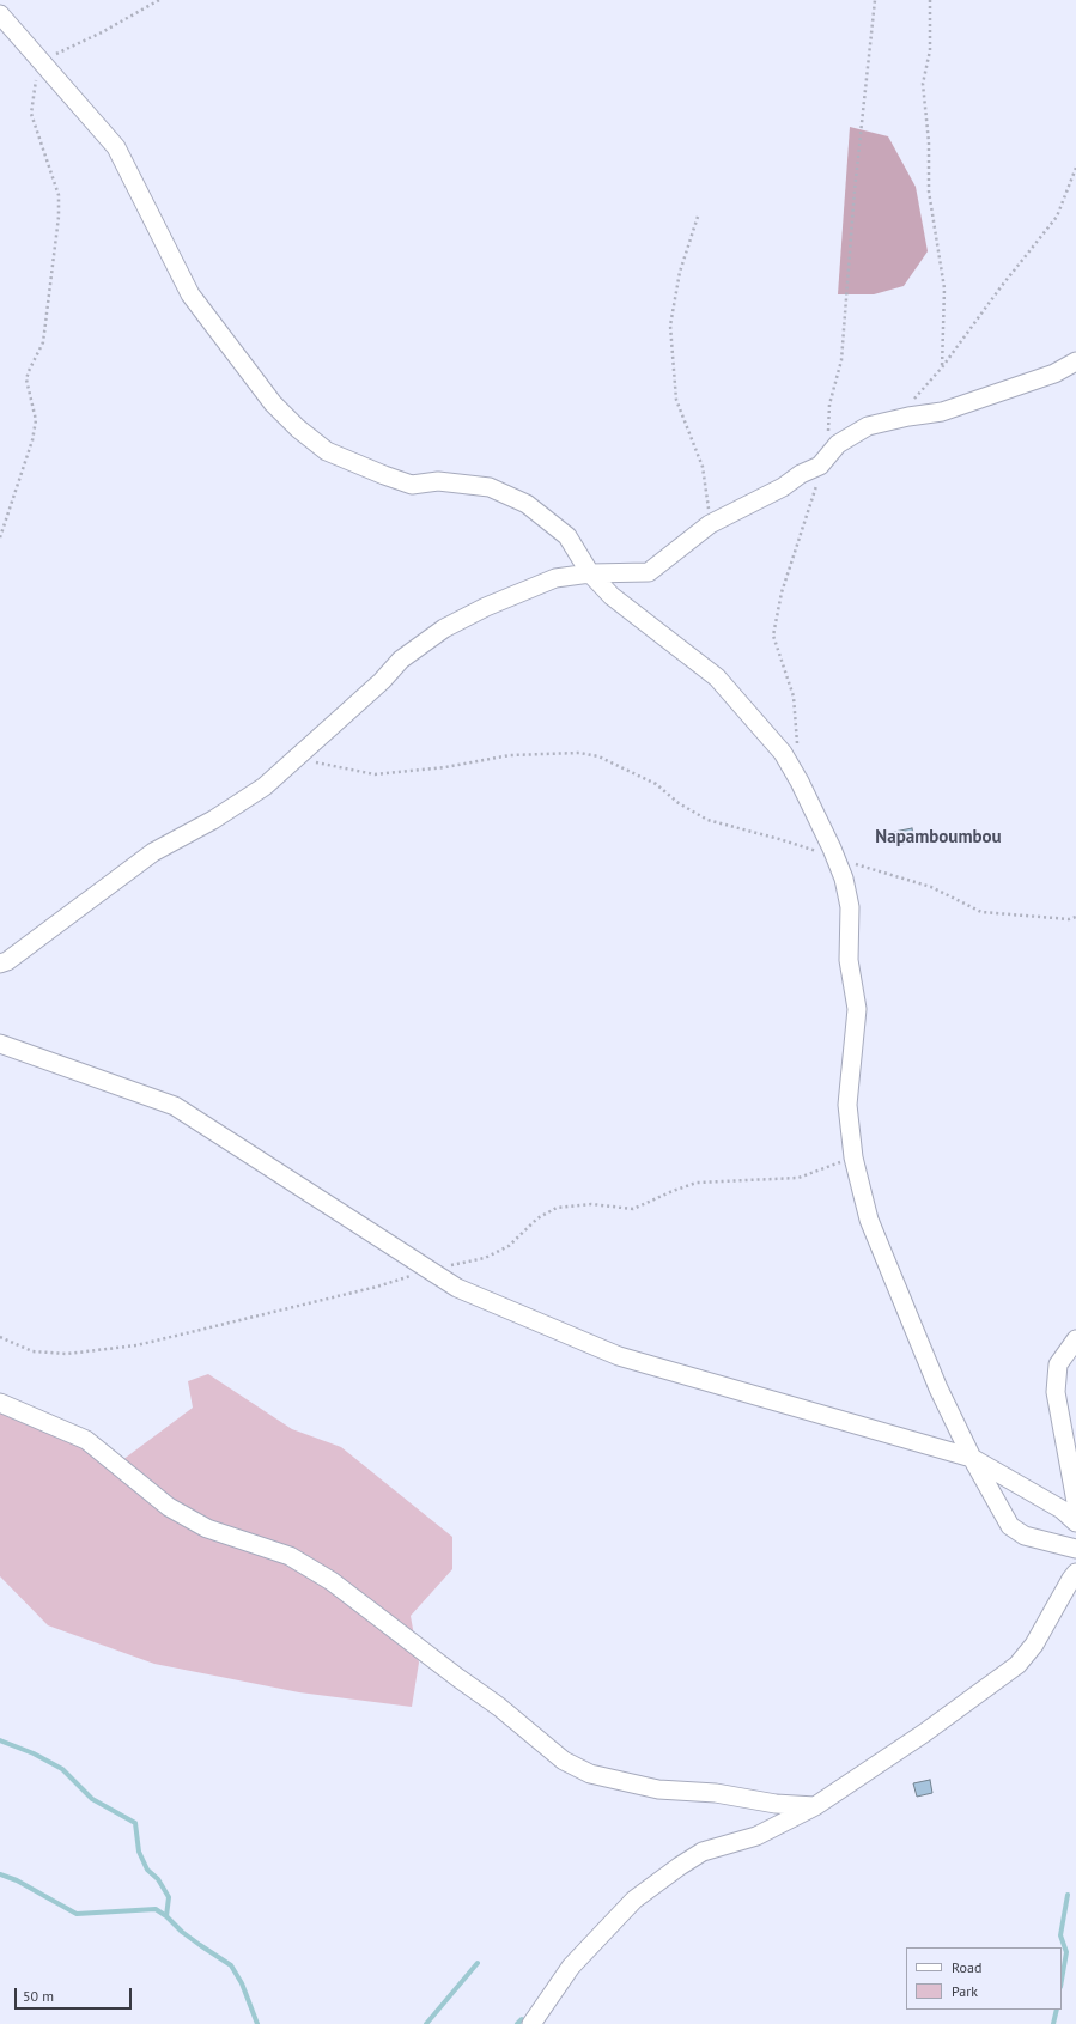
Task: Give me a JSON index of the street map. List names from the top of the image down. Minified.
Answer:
{"districts":["Napamboumbou"],"legend":["Road","Park"],"scale_bar":"50 m"}
